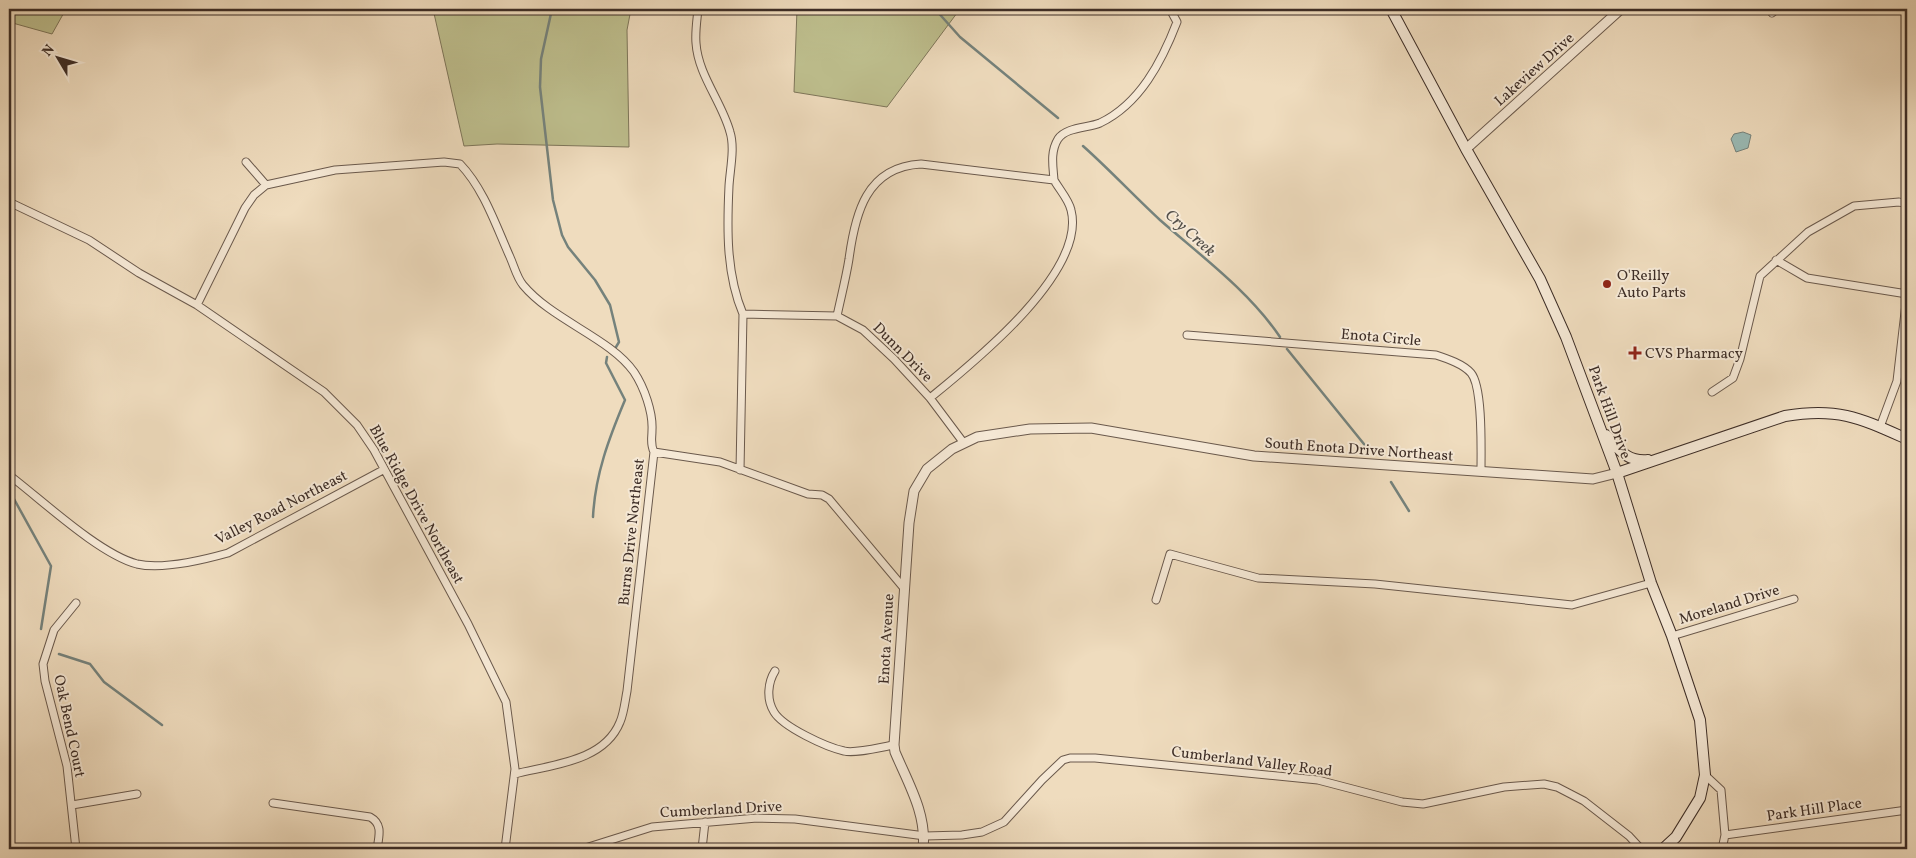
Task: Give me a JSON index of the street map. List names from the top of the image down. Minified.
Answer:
{"streets":{"main road":["Park Hill Drive","South Enota Drive Northeast"],"street":["Lakeview Drive","Enota Circle","Dunn Drive","Blue Ridge Drive Northeast","Valley Road Northeast","Burns Drive Northeast","Moreland Drive","Enota Avenue","Oak Bend Court","Cumberland Valley Road","Cumberland Drive","Park Hill Place"]},"crossings":[["Lakeview Drive","Park Hill Drive"],["Enota Circle","South Enota Drive Northeast"],["Dunn Drive","South Enota Drive Northeast"],["Park Hill Drive","South Enota Drive Northeast"],["Park Hill Drive","Moreland Drive"],["South Enota Drive Northeast","Enota Avenue"],["Blue Ridge Drive Northeast","Valley Road Northeast"],["Blue Ridge Drive Northeast","Burns Drive Northeast"],["Burns Drive Northeast","Enota Avenue"],["Enota Avenue","Cumberland Valley Road"],["Enota Avenue","Cumberland Drive"],["Cumberland Valley Road","Cumberland Drive"]],"water":["Cry Creek"],"places":{"other":["O'Reilly Auto Parts"],"health":["CVS Pharmacy"]},"north":"top left"}
